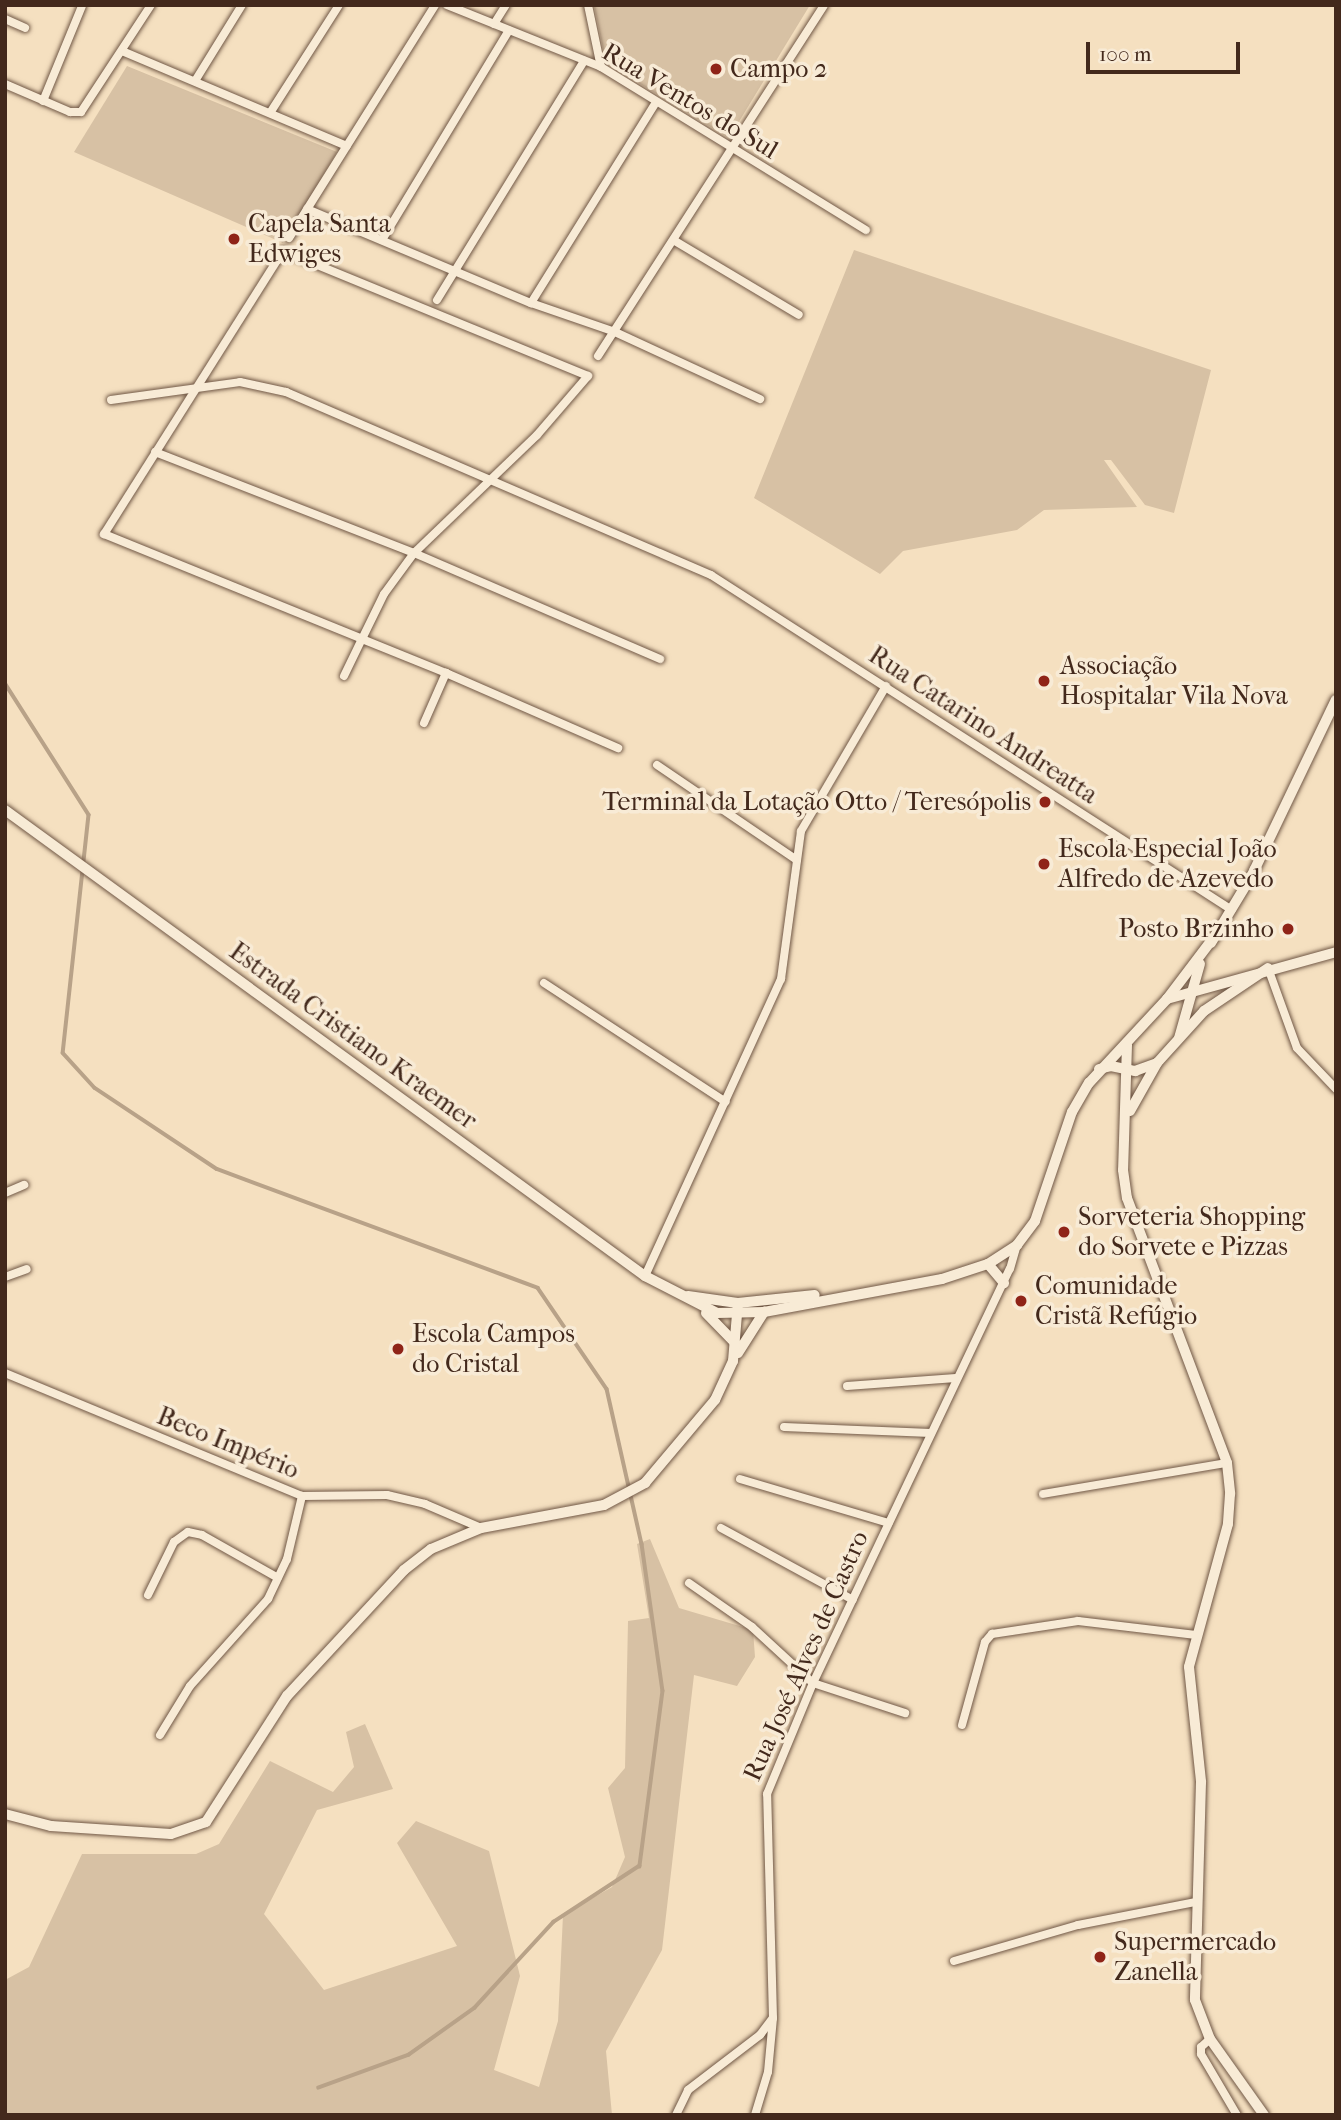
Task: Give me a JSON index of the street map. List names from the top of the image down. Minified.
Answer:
{"streets":{"main road":["Estrada Cristiano Kraemer"],"street":["Rua Ventos do Sul","Rua Catarino Andreatta","Beco Império","Rua José Alves de Castro"]},"crossings":[["Estrada Cristiano Kraemer","Rua José Alves de Castro"]],"places":["Campo 2","Capela Santa Edwiges","Associação Hospitalar Vila Nova","Terminal da Lotação Otto / Teresópolis","Escola Especial João Alfredo de Azevedo","Posto Brzinho","Sorveteria Shopping do Sorvete e Pizzas","Comunidade Cristã Refúgio","Escola Campos do Cristal","Supermercado Zanella"],"scale_bar":"100 m"}
